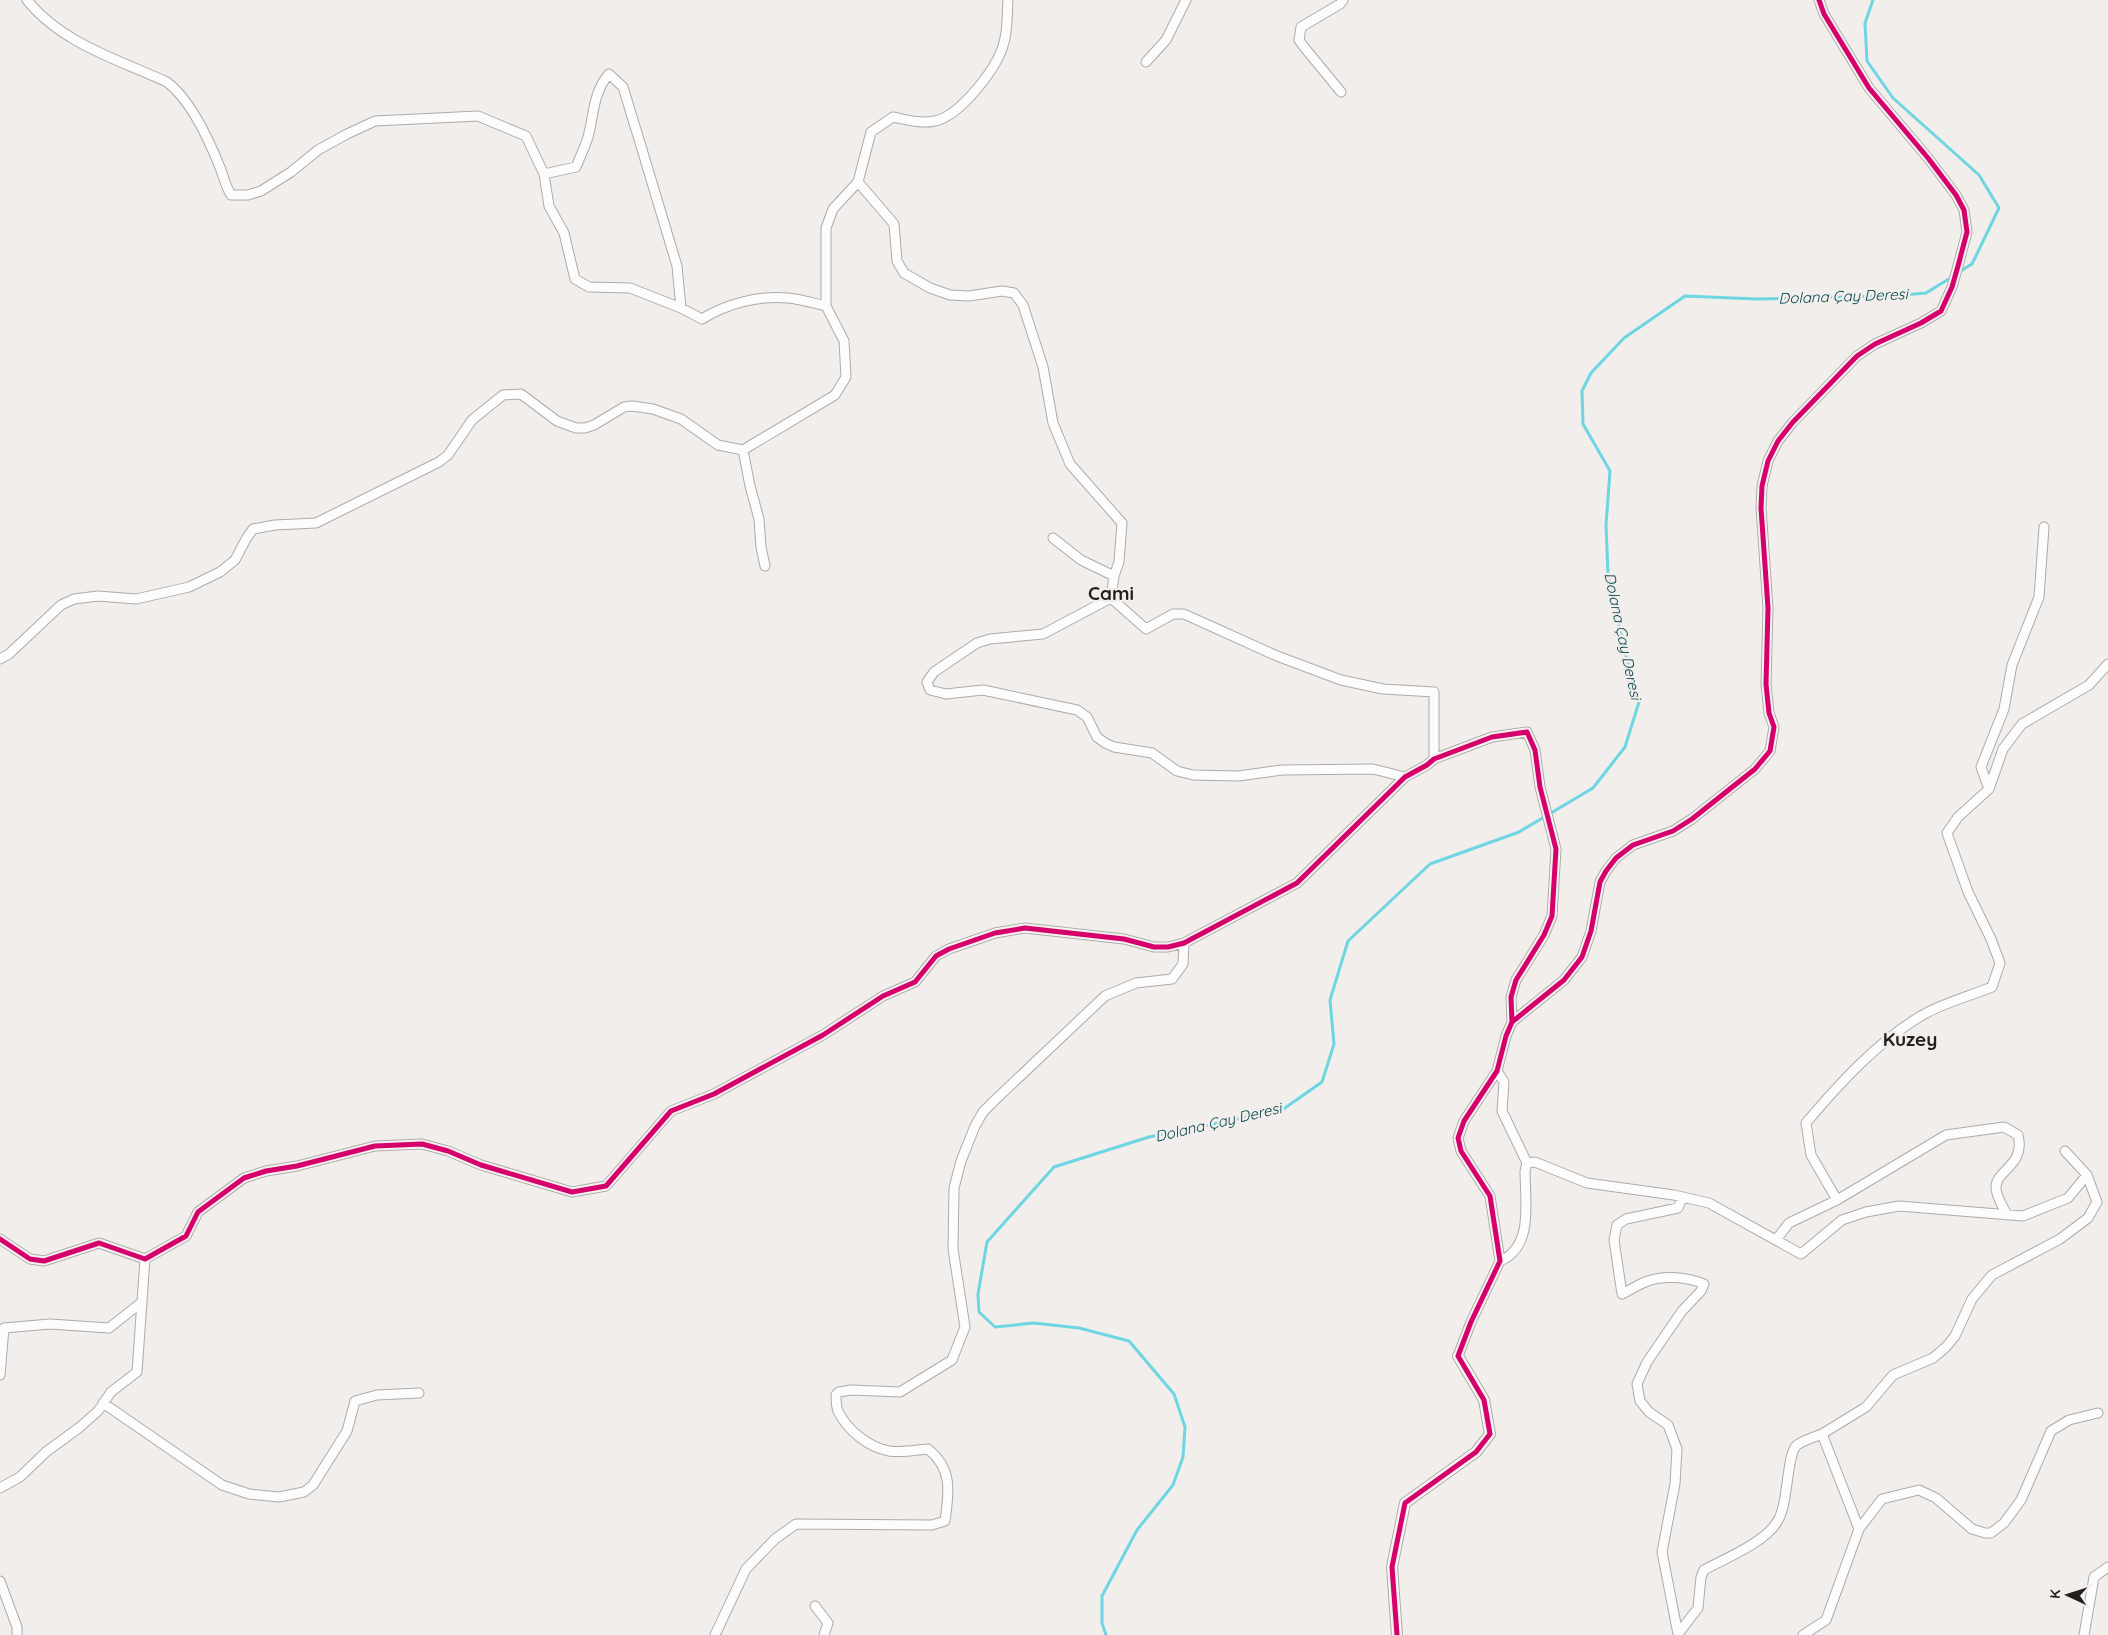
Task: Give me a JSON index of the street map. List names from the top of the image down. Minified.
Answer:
{"districts":["Cami","Kuzey"],"water":["Dolana Çay Deresi"],"north":"left"}
